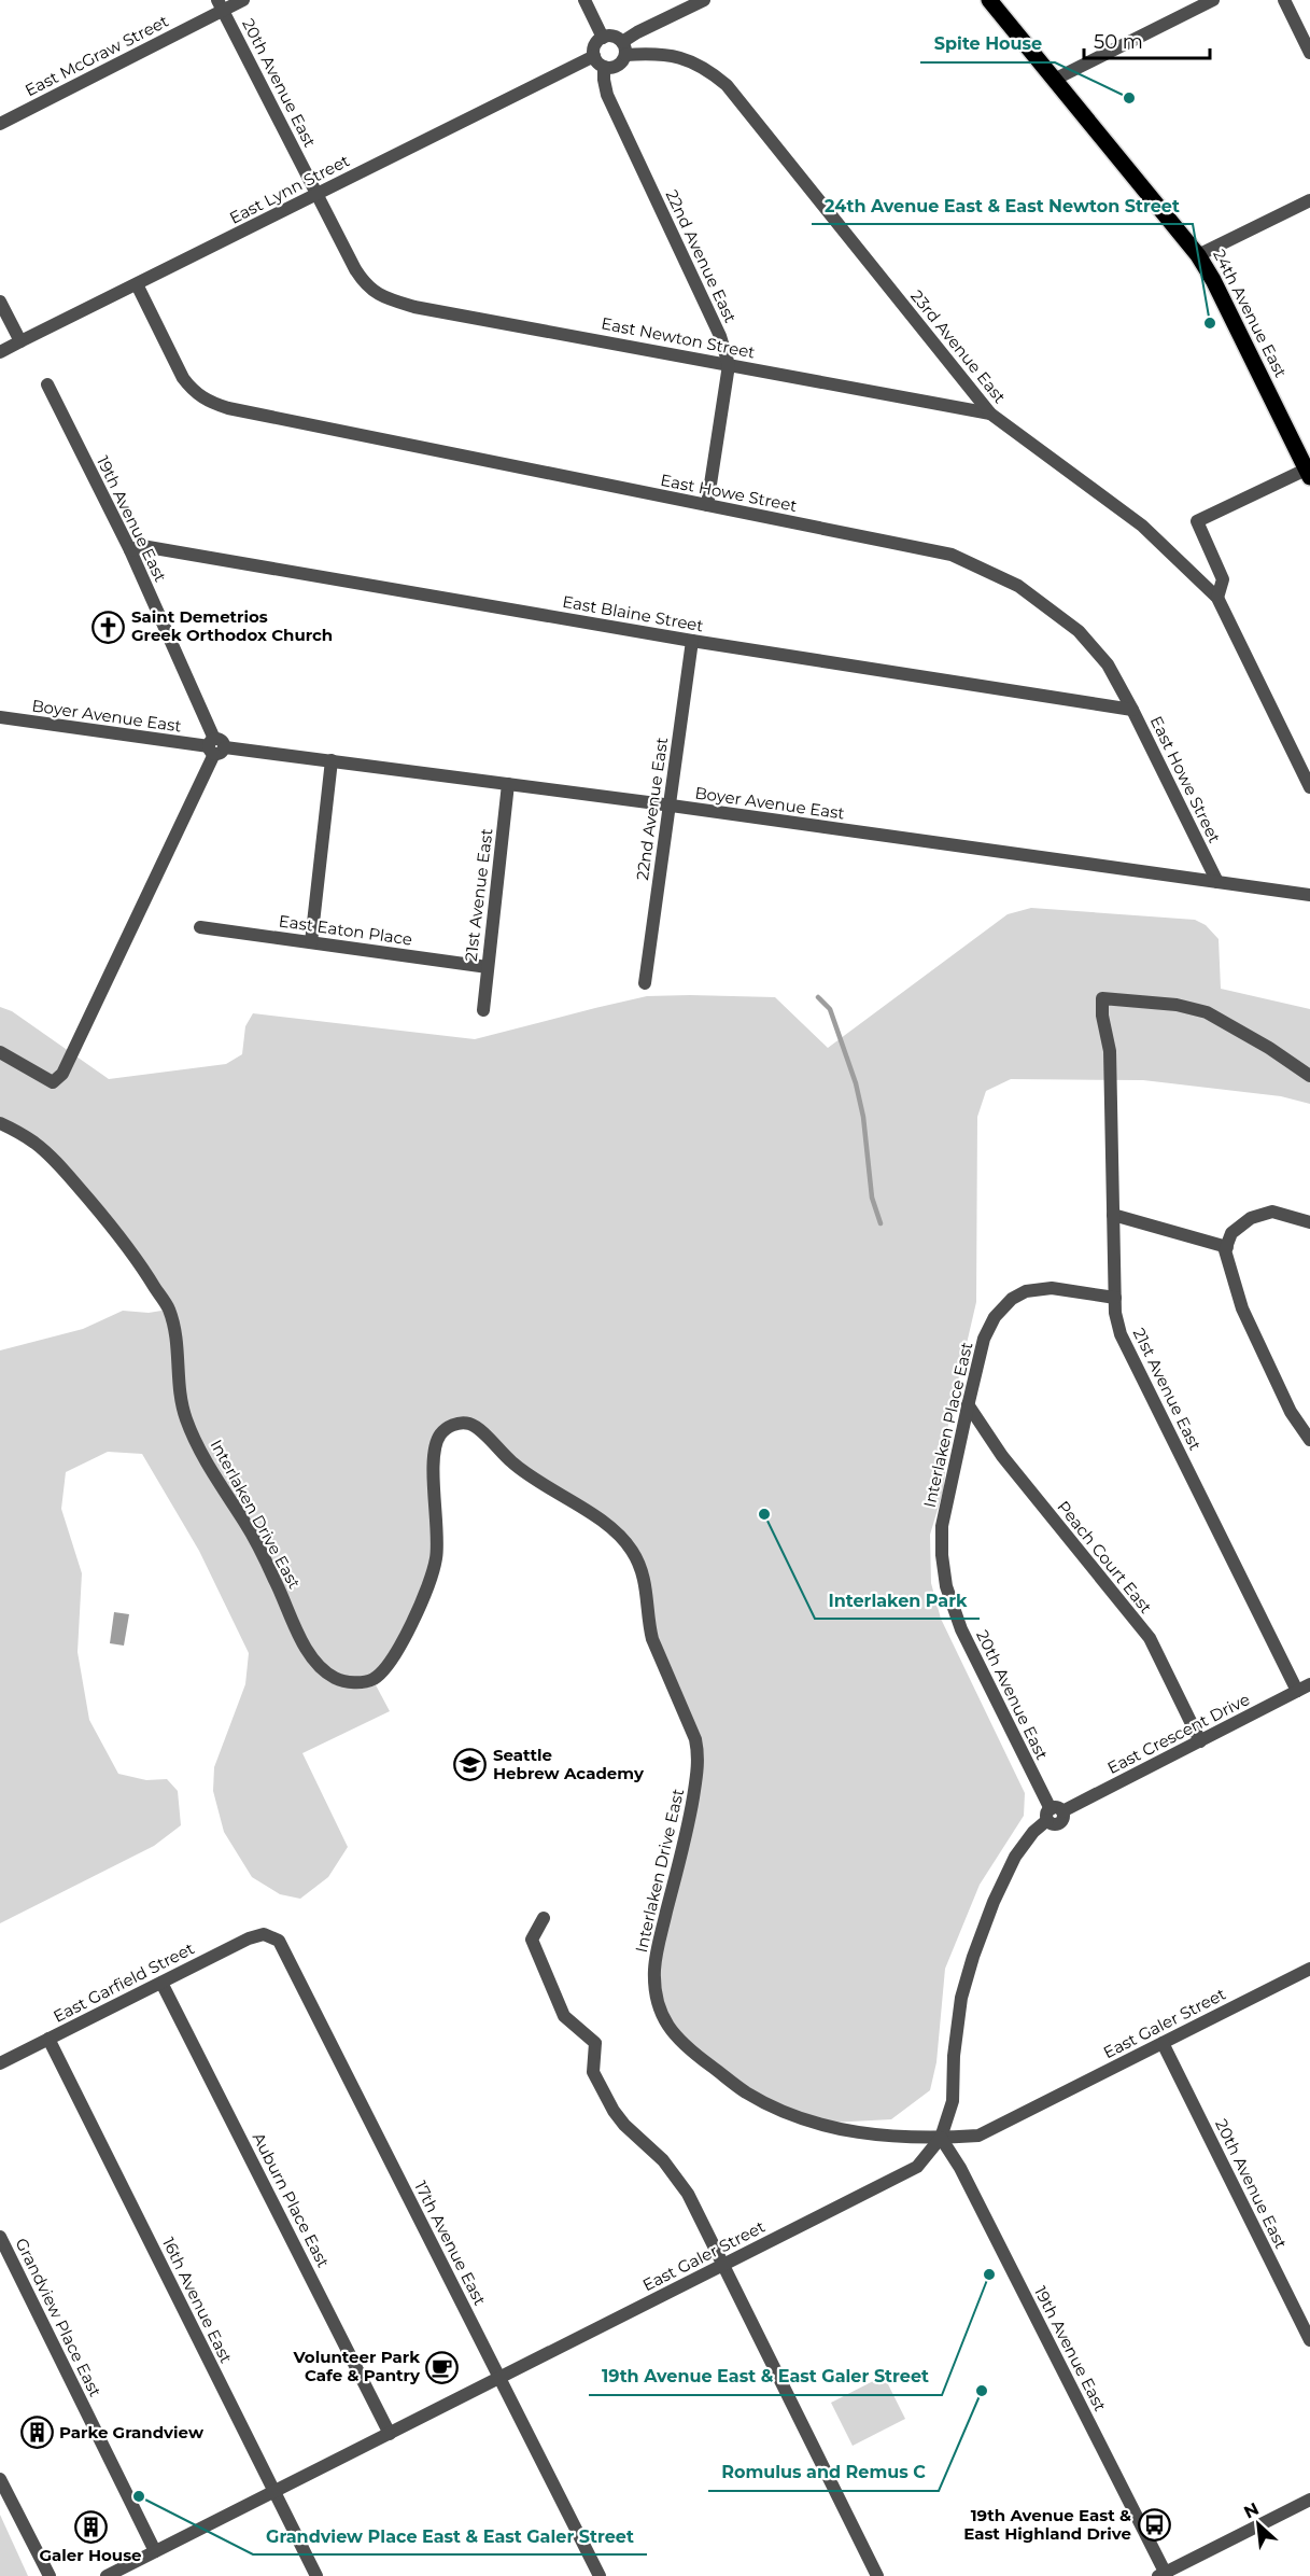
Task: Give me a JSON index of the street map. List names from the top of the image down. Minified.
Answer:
{"streets":{"main road":["24th Avenue East"],"street":["East McGraw Street","20th Avenue East","East Lynn Street","22nd Avenue East","East Newton Street","23rd Avenue East","East Howe Street","19th Avenue East","East Blaine Street","Boyer Avenue East","21st Avenue East","East Eaton Place","Interlaken Place East","Interlaken Drive East","Peach Court East","East Crescent Drive","East Garfield Street","East Galer Street","Auburn Place East","17th Avenue East","16th Avenue East","Grandview Place East"]},"crossings":[["East McGraw Street","20th Avenue East"],["20th Avenue East","East Lynn Street"],["20th Avenue East","East Newton Street"],["20th Avenue East","Interlaken Place East"],["20th Avenue East","East Crescent Drive"],["20th Avenue East","East Galer Street"],["East Lynn Street","22nd Avenue East"],["East Lynn Street","23rd Avenue East"],["East Lynn Street","East Howe Street"],["22nd Avenue East","East Newton Street"],["22nd Avenue East","23rd Avenue East"],["22nd Avenue East","East Howe Street"],["22nd Avenue East","East Blaine Street"],["22nd Avenue East","Boyer Avenue East"],["East Newton Street","23rd Avenue East"],["East Howe Street","East Blaine Street"],["East Howe Street","Boyer Avenue East"],["19th Avenue East","East Blaine Street"],["19th Avenue East","Boyer Avenue East"],["19th Avenue East","Interlaken Drive East"],["19th Avenue East","East Crescent Drive"],["19th Avenue East","East Galer Street"],["Boyer Avenue East","21st Avenue East"],["21st Avenue East","East Eaton Place"],["21st Avenue East","Interlaken Place East"],["21st Avenue East","East Crescent Drive"],["Interlaken Place East","Peach Court East"],["Interlaken Drive East","East Crescent Drive"],["Interlaken Drive East","East Galer Street"],["Peach Court East","East Crescent Drive"],["East Crescent Drive","East Galer Street"],["East Garfield Street","Auburn Place East"],["East Garfield Street","17th Avenue East"],["East Garfield Street","16th Avenue East"],["East Galer Street","Auburn Place East"],["East Galer Street","17th Avenue East"],["East Galer Street","16th Avenue East"],["East Galer Street","Grandview Place East"]],"places":{"other":["Spite House","24th Avenue East & East Newton Street","Interlaken Park","19th Avenue East & East Galer Street","Romulus and Remus C","Grandview Place East & East Galer Street"],"church":["Saint Demetrios Greek Orthodox Church"],"school or university":["Seattle Hebrew Academy"],"cafe":["Volunteer Park Cafe & Pantry"],"building":["Parke Grandview","Galer House"],"bus stop":["19th Avenue East & East Highland Drive"]},"scale_bar":"50 m","north":"top left"}
